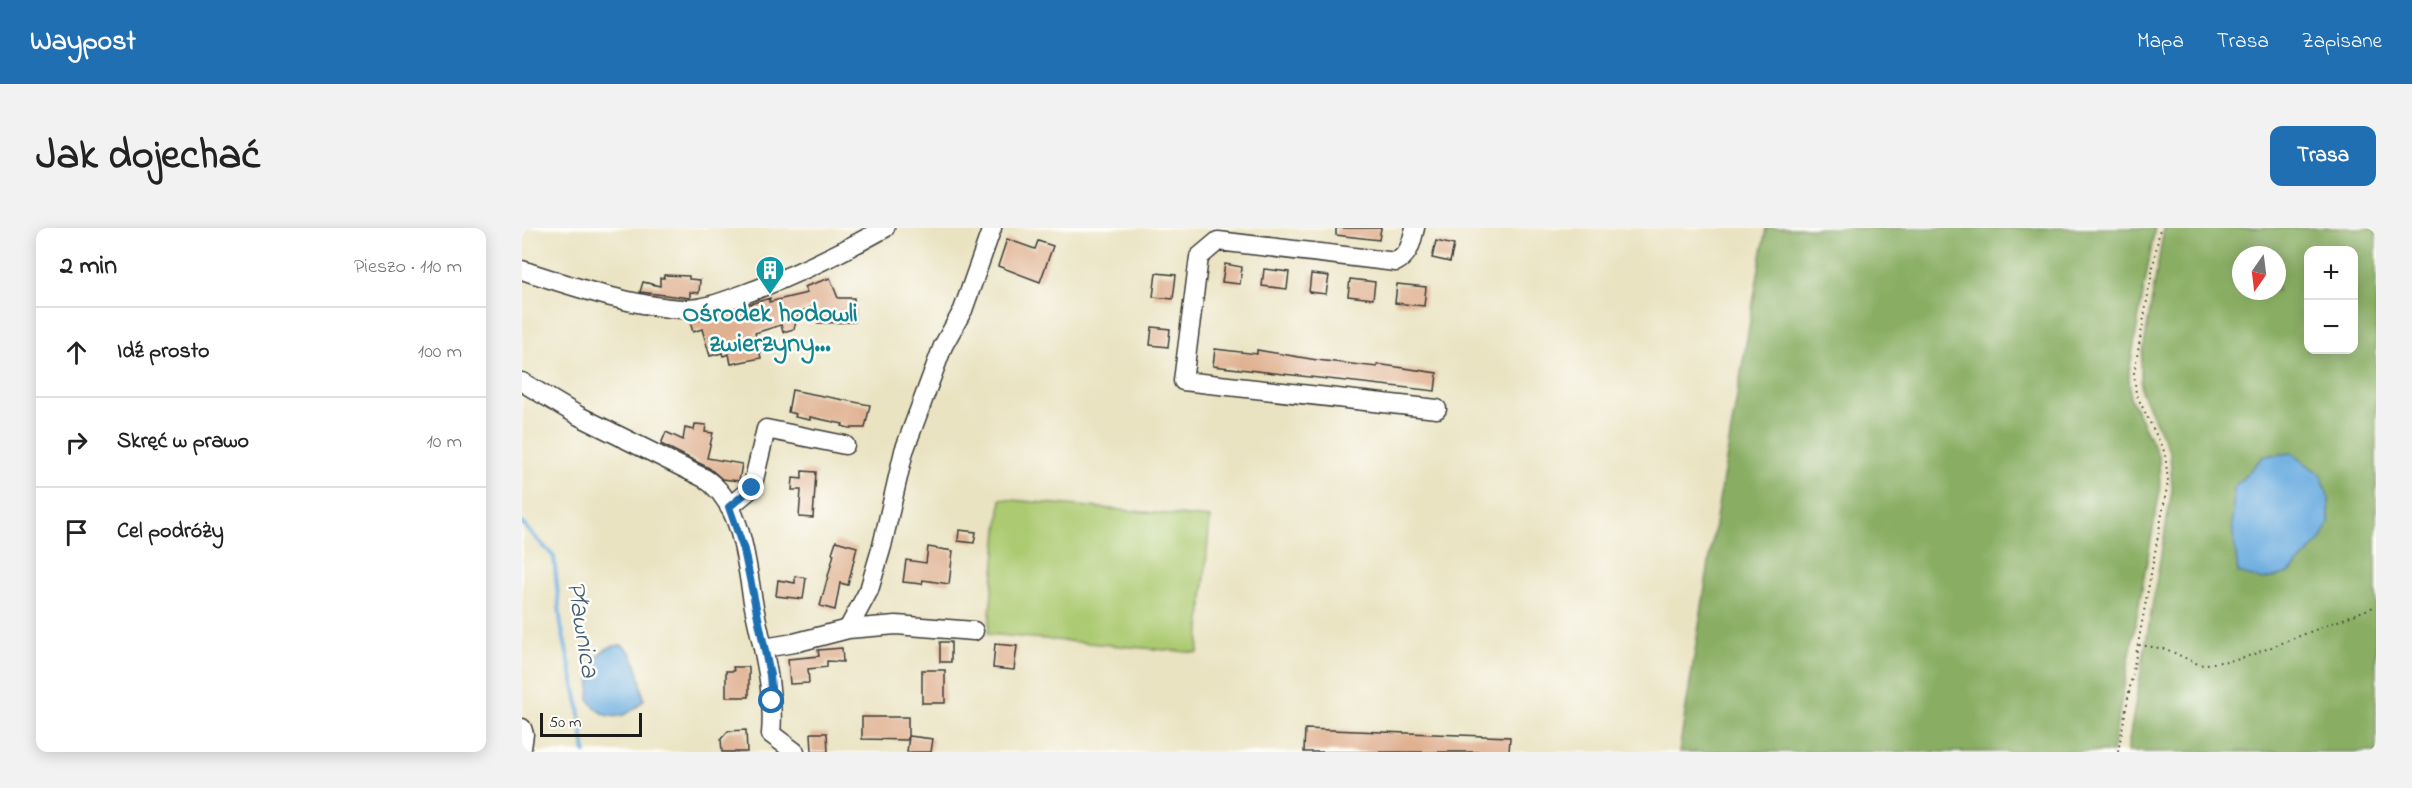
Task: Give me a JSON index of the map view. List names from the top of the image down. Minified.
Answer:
{"water":["Pławnica"],"places":{"building":["Ośrodek hodowli zwierzyny..."]},"scale_bar":"50 m","north":"bottom","page":{"header":"Waypost","nav":["Mapa","Trasa","Zapisane"],"title":"Jak dojechać","buttons":"Trasa","heading":["2 min","Pieszo · 110 m"],"map_buttons":["+","−"],"list":[["Idź prosto","100 m"],["Skręć w prawo","10 m"],"Cel podróży"],"scale":"50 m"}}
